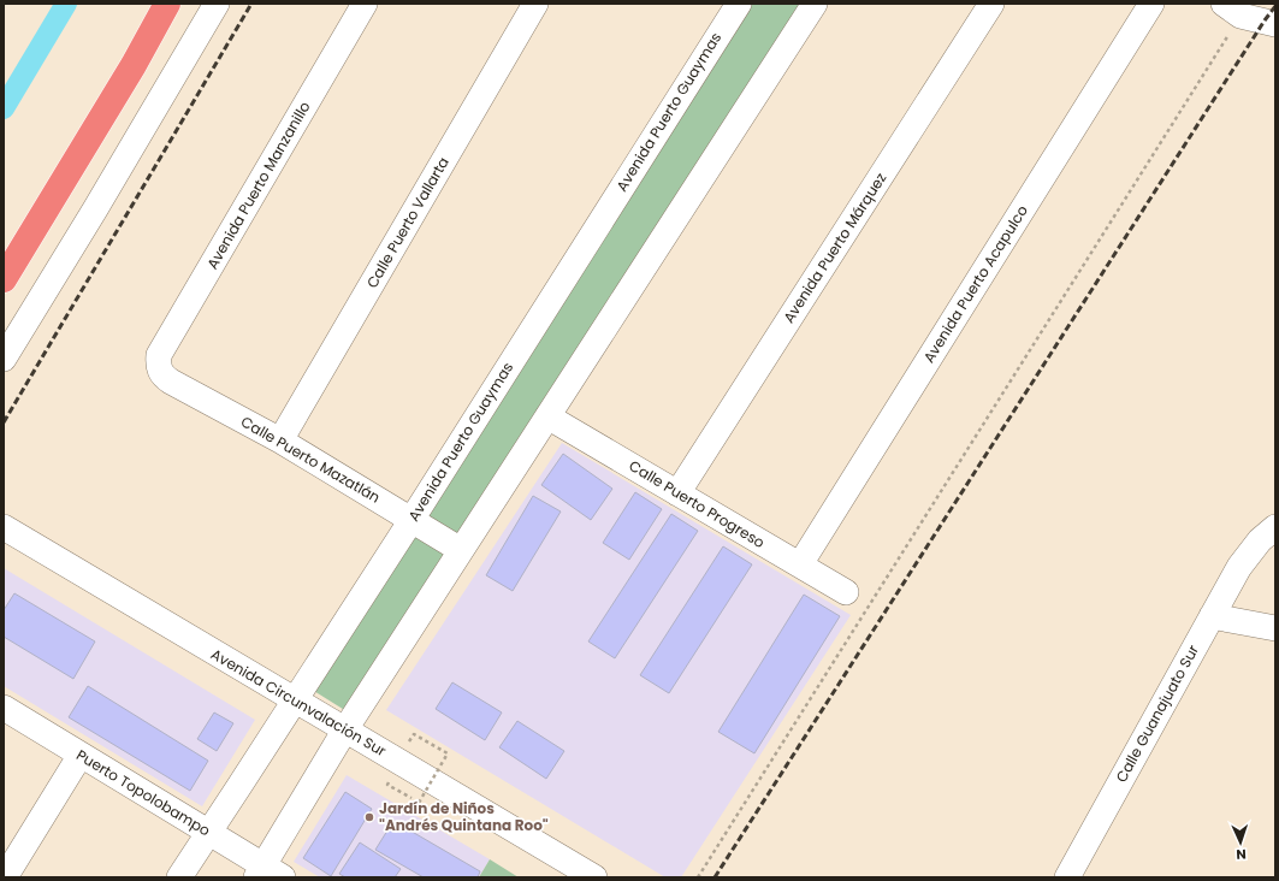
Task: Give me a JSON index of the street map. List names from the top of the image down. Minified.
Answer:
{"streets":{"street":["Avenida Puerto Guaymas","Avenida Puerto Manzanillo","Calle Puerto Vallarta","Avenida Puerto Márquez","Avenida Puerto Acapulco","Calle Puerto Mazatlán","Calle Puerto Progreso","Avenida Circunvalación Sur","Calle Guanajuato Sur","Puerto Topolobampo"]},"crossings":[["Avenida Puerto Guaymas","Calle Puerto Mazatlán"],["Avenida Puerto Guaymas","Avenida Circunvalación Sur"],["Avenida Puerto Guaymas","Puerto Topolobampo"],["Avenida Puerto Manzanillo","Calle Puerto Mazatlán"],["Calle Puerto Vallarta","Calle Puerto Mazatlán"],["Avenida Puerto Márquez","Calle Puerto Progreso"],["Avenida Puerto Acapulco","Calle Puerto Progreso"]],"places":["Jardín de Niños \"Andrés Quintana Roo\""],"north":"bottom"}
